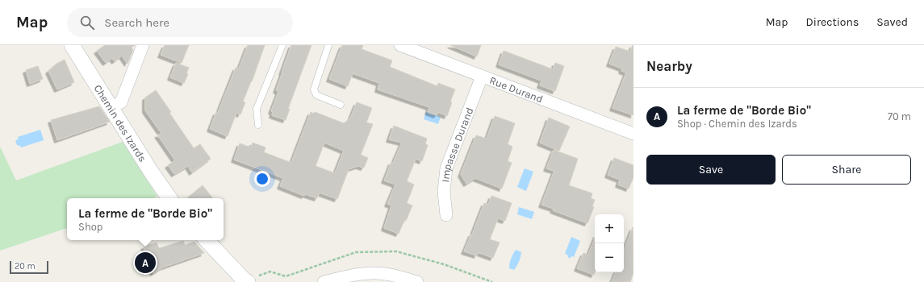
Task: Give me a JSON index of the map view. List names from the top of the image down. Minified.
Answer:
{"streets":{"street":["Rue Durand","Chemin des Izards","Impasse Durand"]},"crossings":[["Rue Durand","Impasse Durand"]],"scale_bar":"20 m","page":{"header":"Map","search":"Search here","nav":["Map","Directions","Saved"],"heading":"Nearby","list":[{"mark":"A","name":"La ferme de \"Borde Bio\"","note":"Shop · Chemin des Izards","value":"70 m"}],"buttons":["Save","Share"],"popup":["La ferme de \"Borde Bio\"","Shop"],"map_buttons":["+","−"],"pins":"A","scale":"20 m"}}
